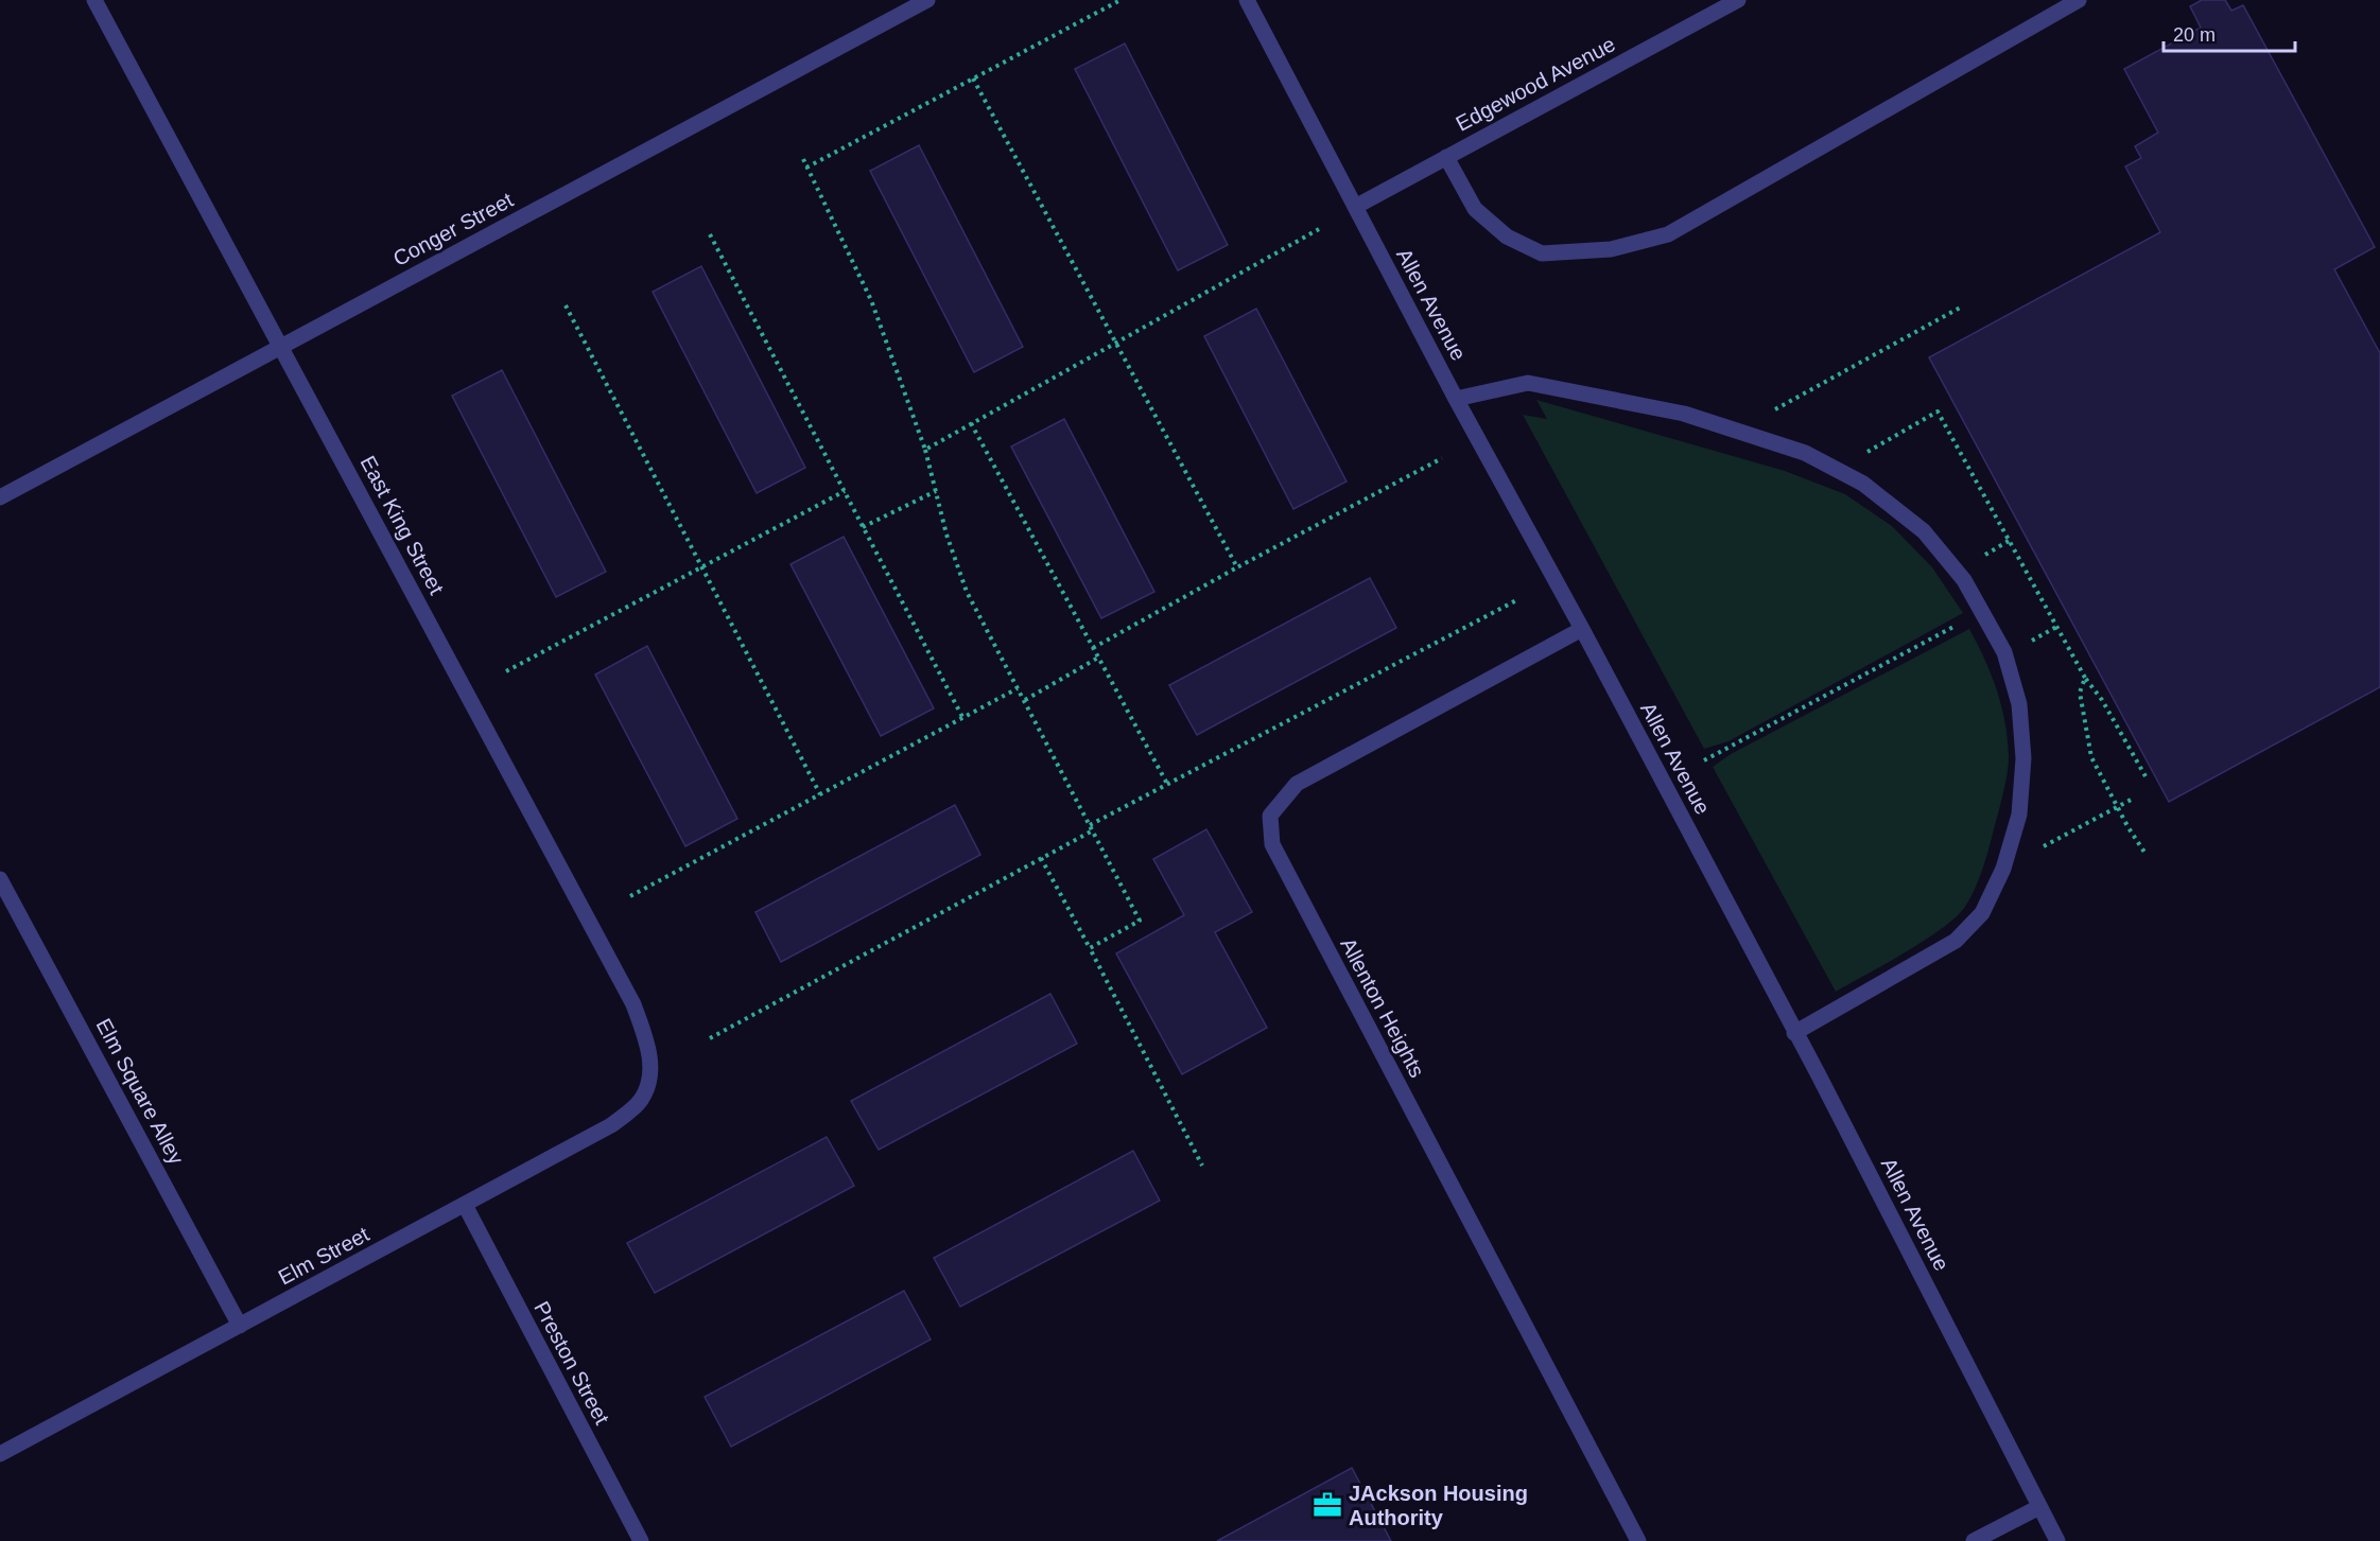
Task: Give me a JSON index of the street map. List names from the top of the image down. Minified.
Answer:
{"streets":{"street":["Edgewood Avenue","Conger Street","Allen Avenue","East King Street","Allenton Heights","Elm Square Alley","Elm Street","Preston Street"]},"crossings":[["Edgewood Avenue","Allen Avenue"],["Conger Street","East King Street"],["Allen Avenue","Allenton Heights"],["East King Street","Elm Street"],["Elm Square Alley","Elm Street"],["Elm Street","Preston Street"]],"places":{"office":["JAckson Housing Authority"]},"scale_bar":"20 m"}
